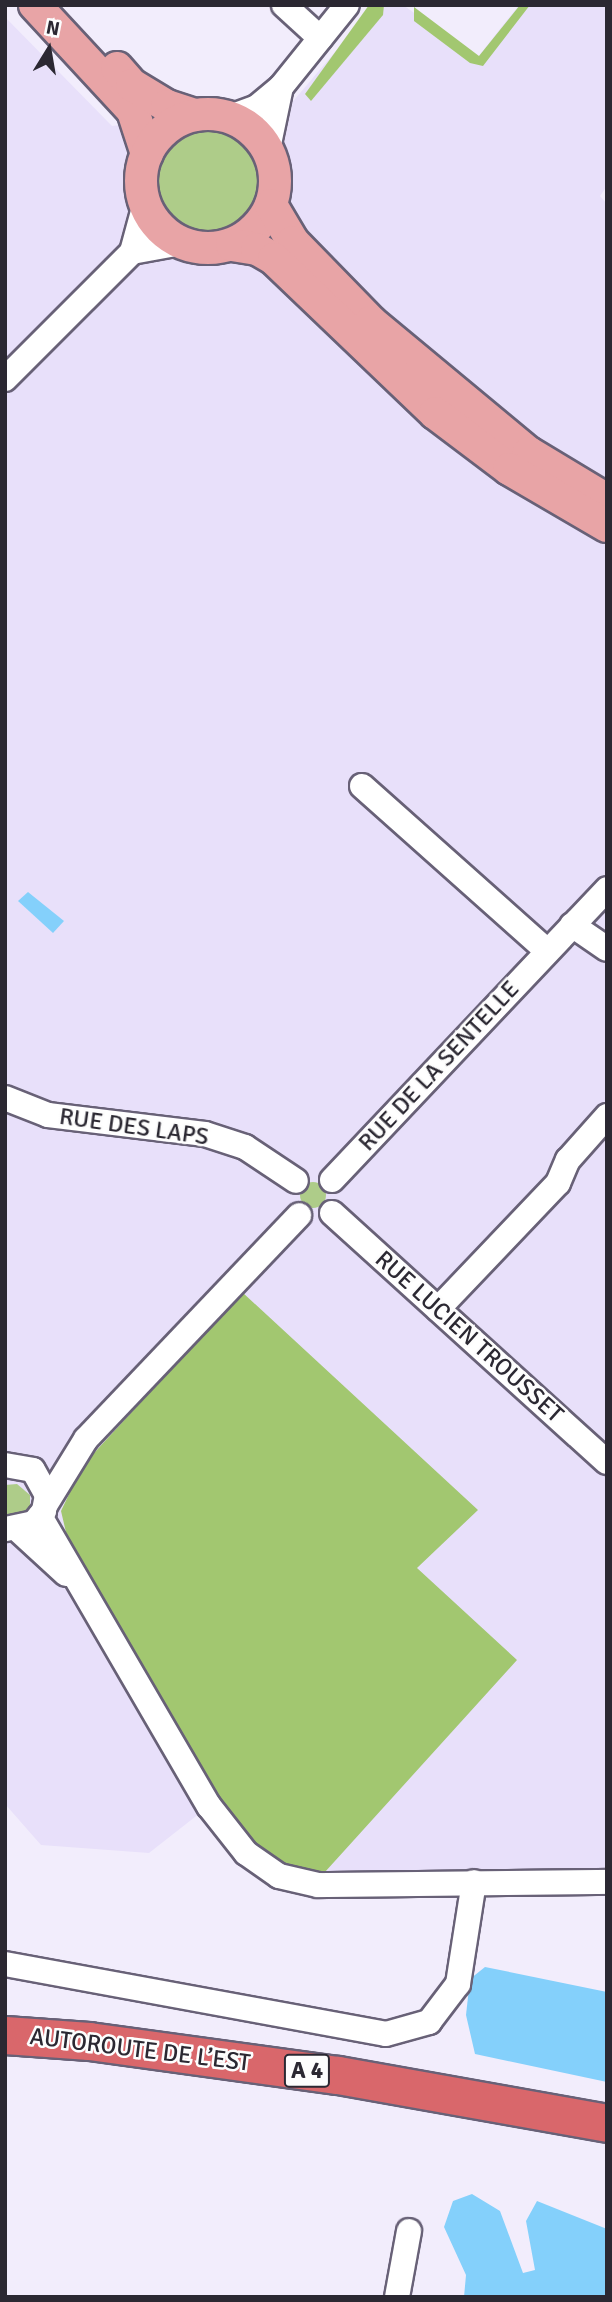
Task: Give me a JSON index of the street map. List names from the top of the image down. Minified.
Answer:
{"streets":{"highway":["AUTOROUTE DE L’EST","A 4"],"street":["RUE DE LA SENTELLE","RUE DES LAPS","RUE LUCIEN TROUSSET"]},"crossings":[["RUE DE LA SENTELLE","RUE DES LAPS"],["RUE DE LA SENTELLE","RUE LUCIEN TROUSSET"],["RUE DES LAPS","RUE LUCIEN TROUSSET"]],"north":"top"}
